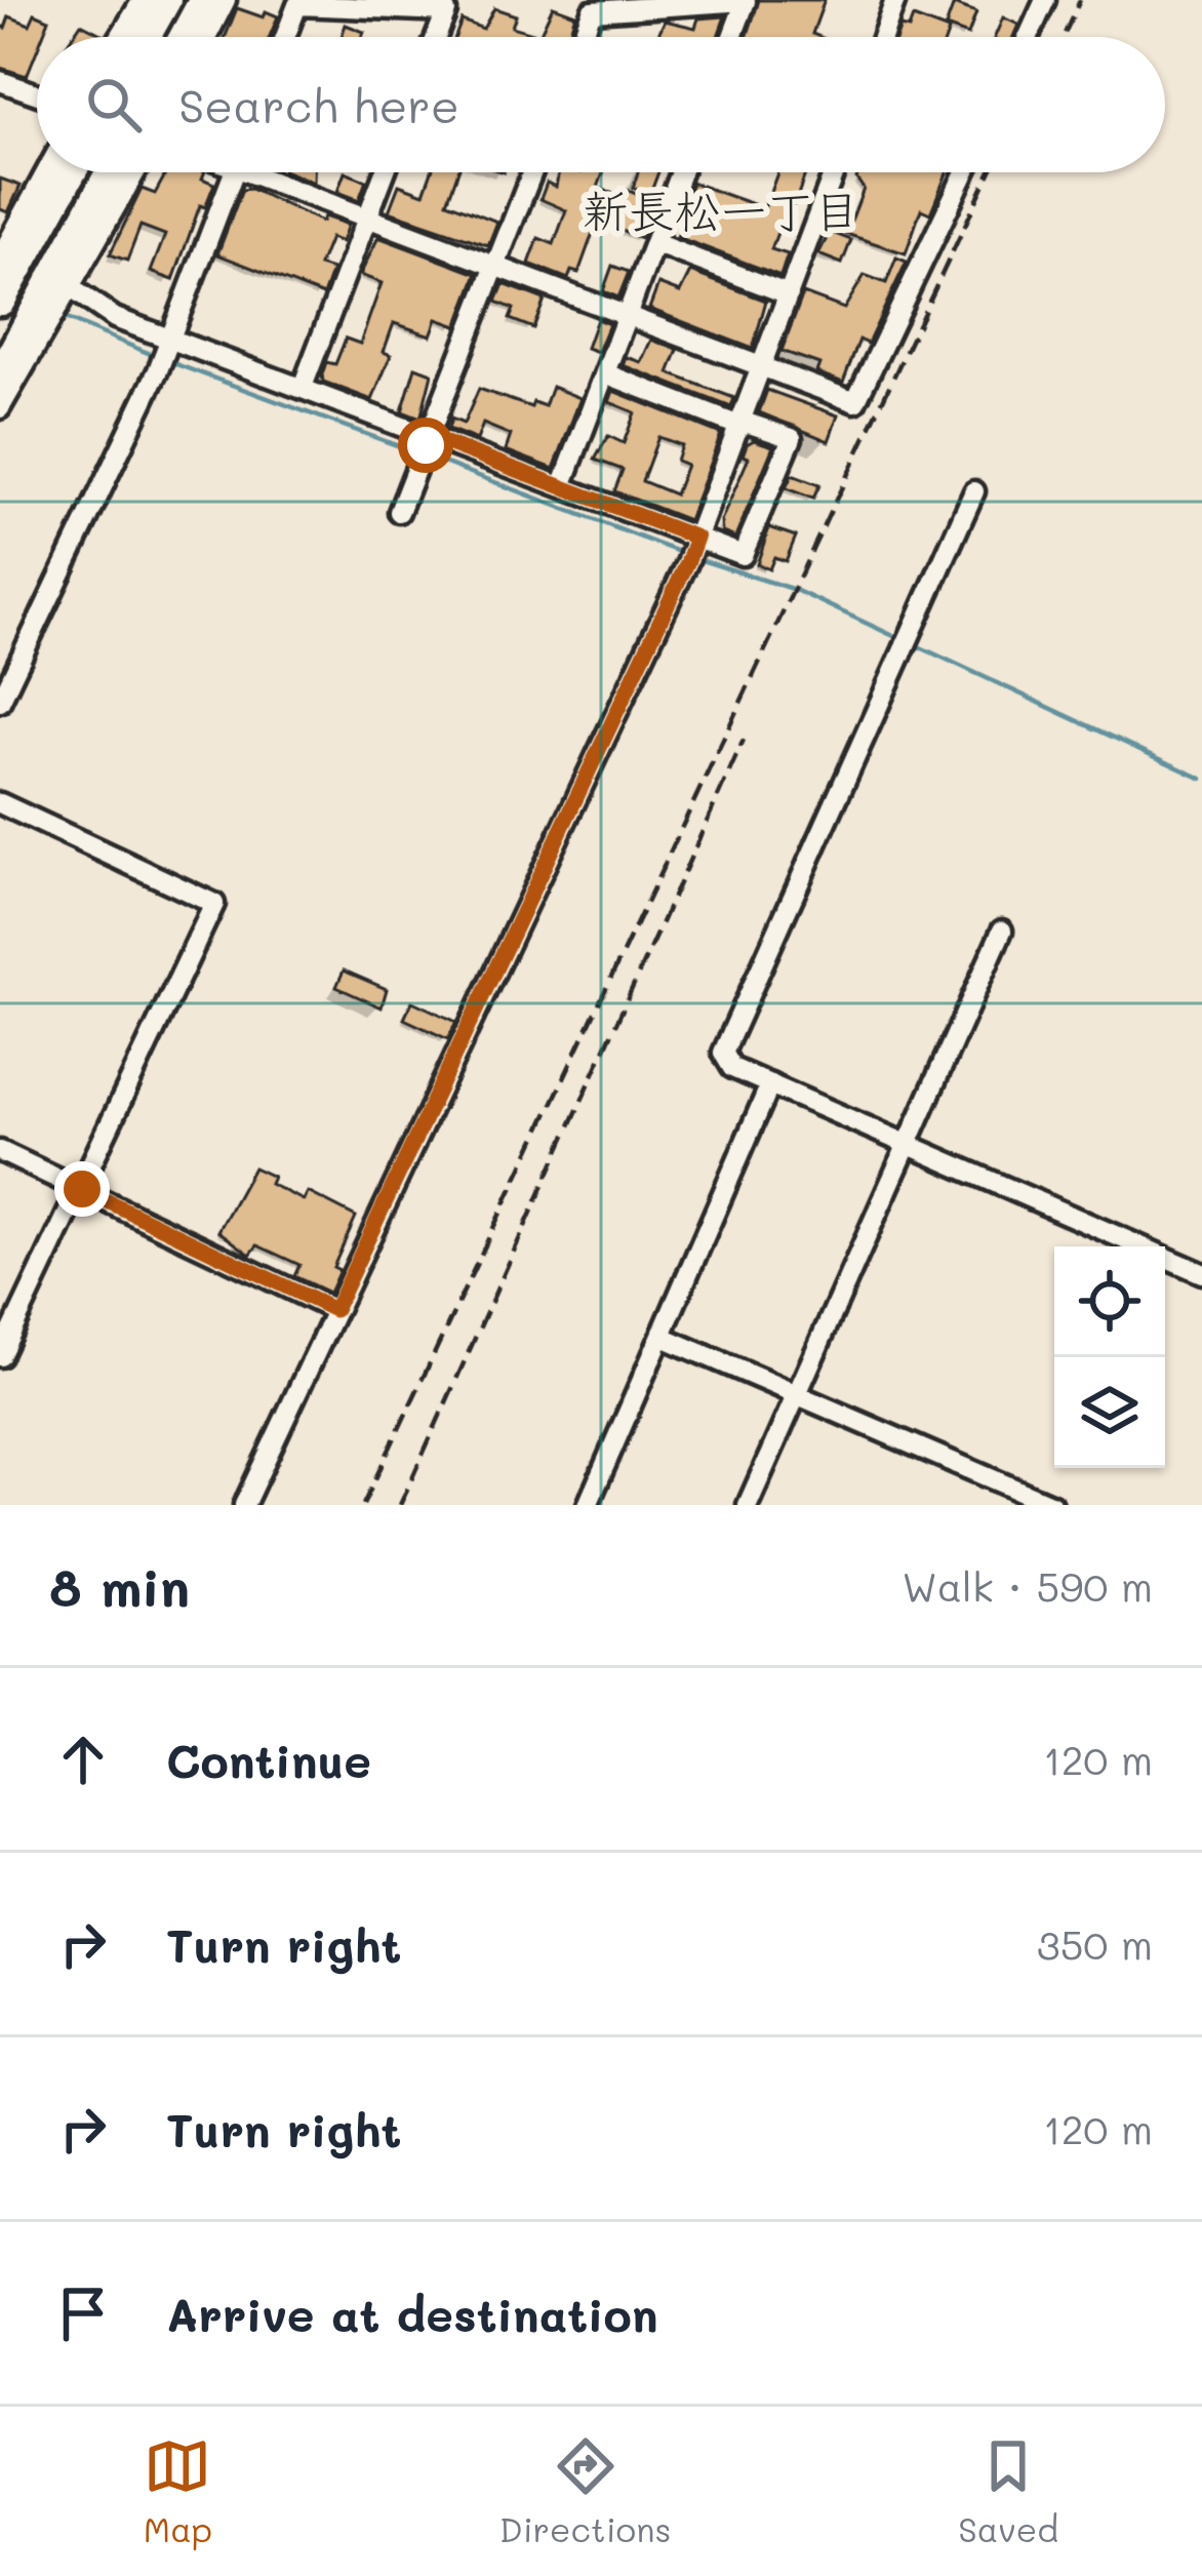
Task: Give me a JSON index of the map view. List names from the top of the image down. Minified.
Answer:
{"districts":["新長松一丁目"],"page":{"search":"Search here","heading":["8 min","Walk · 590 m"],"list":[["Continue","120 m"],["Turn right","350 m"],["Turn right","120 m"],"Arrive at destination"],"nav":["Map","Directions","Saved"]}}
